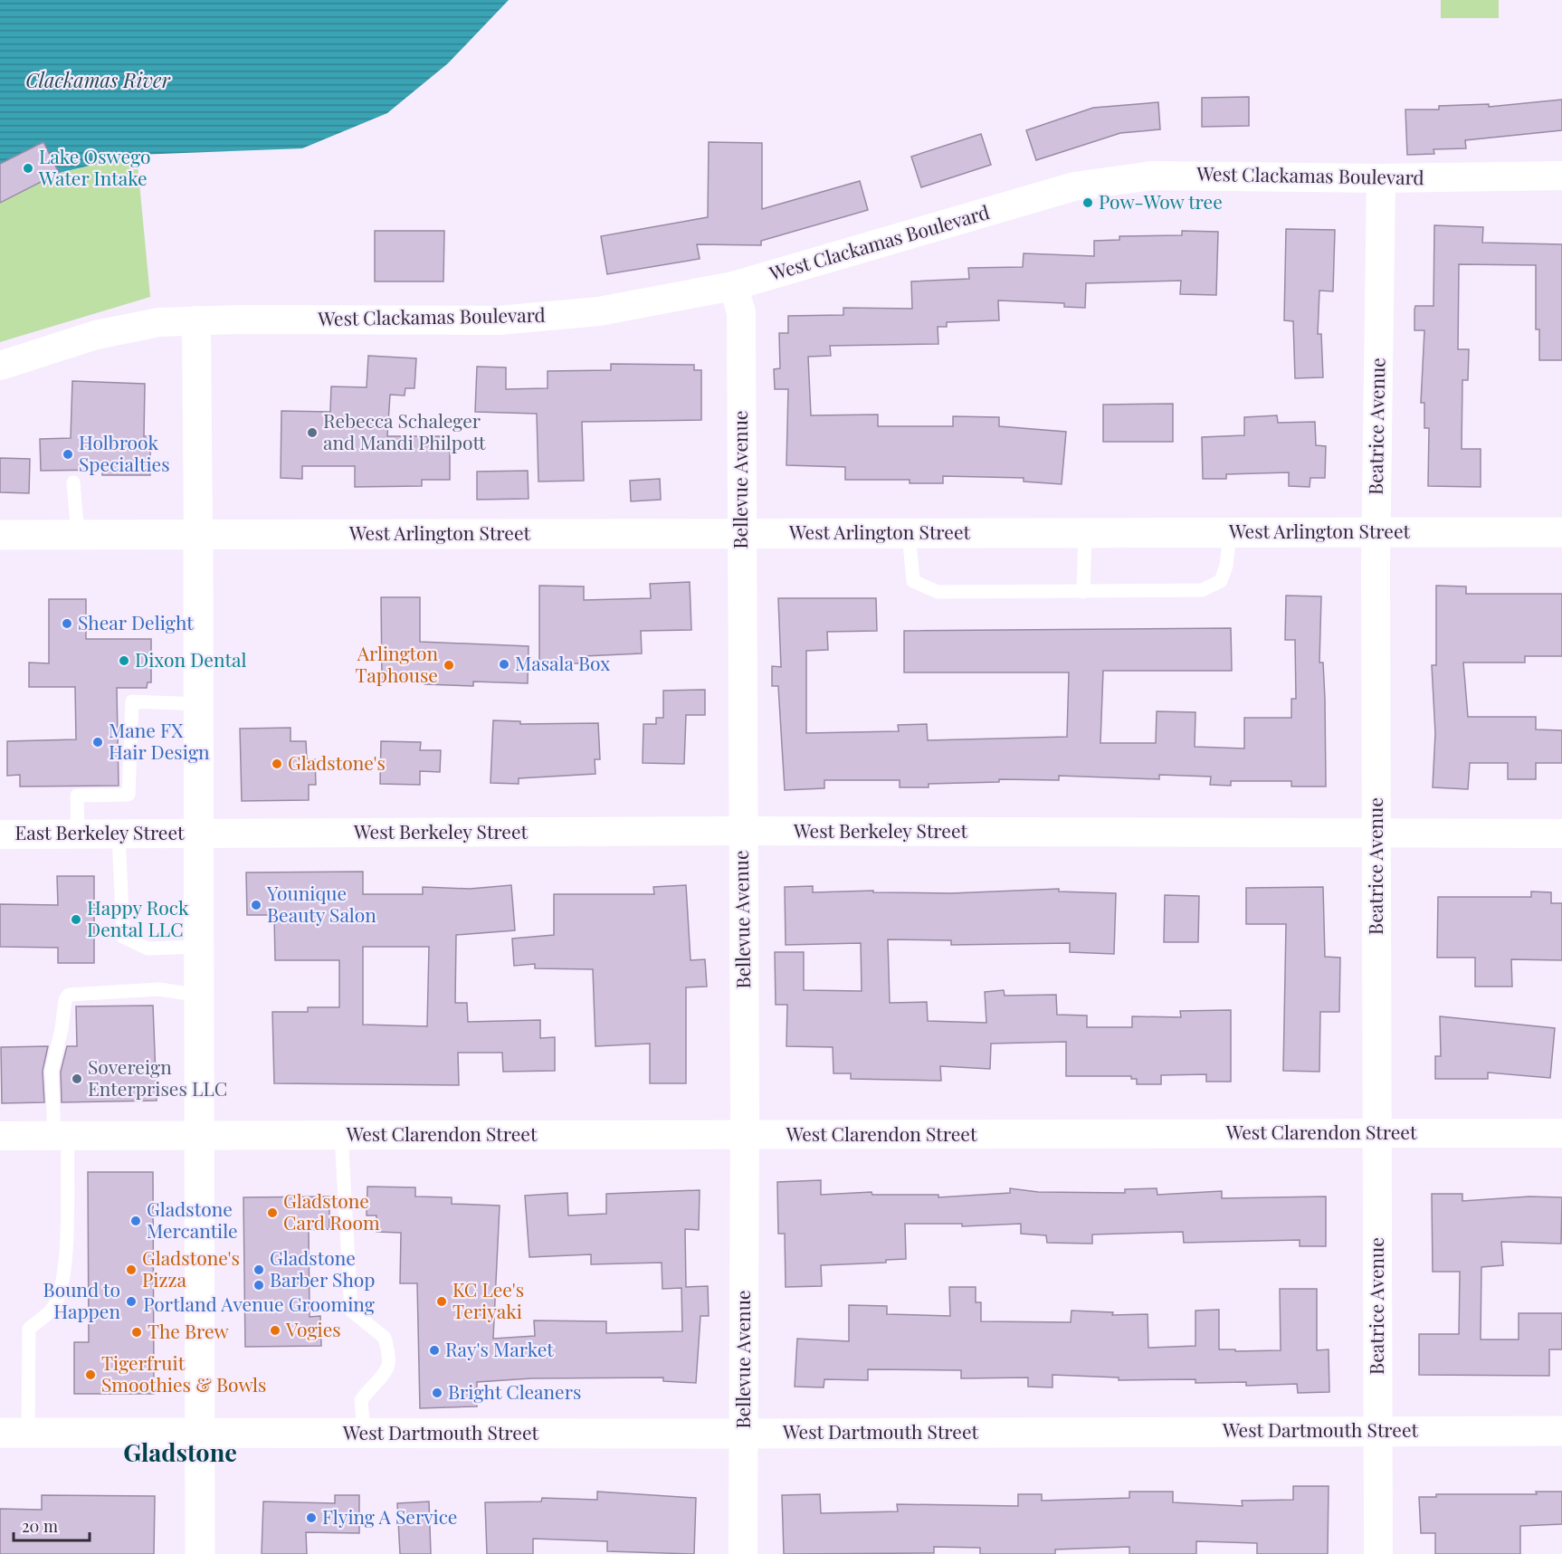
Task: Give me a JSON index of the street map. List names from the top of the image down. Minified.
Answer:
{"streets":{"street":["West Clackamas Boulevard","Beatrice Avenue","Bellevue Avenue","West Arlington Street","West Berkeley Street","East Berkeley Street","West Clarendon Street","West Dartmouth Street"]},"crossings":[["West Clackamas Boulevard","Beatrice Avenue"],["West Clackamas Boulevard","Bellevue Avenue"],["Beatrice Avenue","West Arlington Street"],["Beatrice Avenue","West Berkeley Street"],["Beatrice Avenue","West Clarendon Street"],["Beatrice Avenue","West Dartmouth Street"],["Bellevue Avenue","West Arlington Street"],["Bellevue Avenue","West Berkeley Street"],["Bellevue Avenue","West Clarendon Street"],["Bellevue Avenue","West Dartmouth Street"],["West Berkeley Street","East Berkeley Street"]],"districts":["Gladstone"],"water":["Clackamas River"],"places":["Lake Oswego Water Intake","Pow-Wow tree","Rebecca Schaleger and Mandi Philpott","Holbrook Specialties","Shear Delight","Dixon Dental","Masala Box","Arlington Taphouse","Mane FX Hair Design","Gladstone's","Younique Beauty Salon","Happy Rock Dental LLC","Sovereign Enterprises LLC","Gladstone Card Room","Gladstone Mercantile","Gladstone's Pizza","Gladstone Barber Shop","Portland Avenue Grooming","Bound to Happen","KC Lee's Teriyaki","Vogies","The Brew","Ray's Market","Tigerfruit Smoothies & Bowls","Bright Cleaners","Flying A Service"],"scale_bar":"20 m"}
